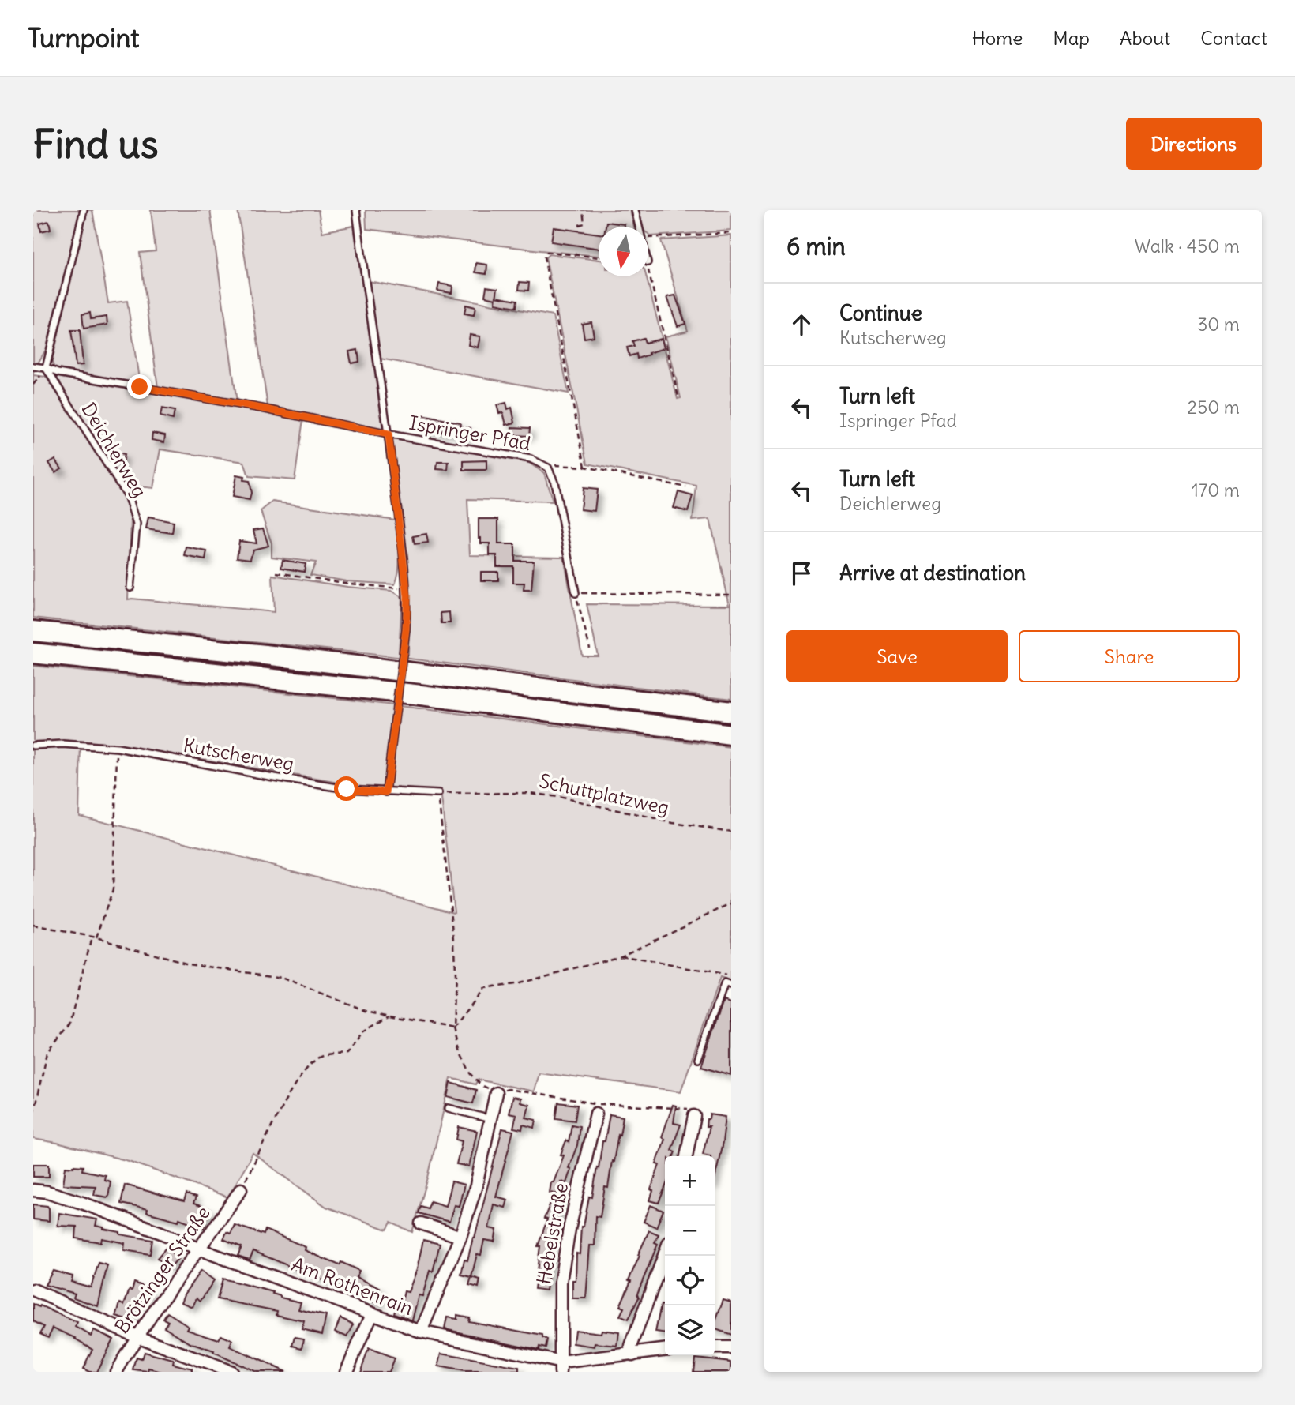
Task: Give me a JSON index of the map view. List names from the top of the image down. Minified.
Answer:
{"streets":{"street":["Hebelstraße","Brötzinger Straße","Am Rothenrain"],"lane":["Ispringer Pfad","Deichlerweg","Kutscherweg"],"path":["Schuttplatzweg"]},"crossings":[["Ispringer Pfad","Deichlerweg"],["Ispringer Pfad","Kutscherweg"],["Kutscherweg","Schuttplatzweg"],["Hebelstraße","Am Rothenrain"],["Brötzinger Straße","Am Rothenrain"]],"north":"bottom","page":{"header":"Turnpoint","nav":["Home","Map","About","Contact"],"buttons":["Directions",["Save","Share"]],"title":"Find us","heading":["6 min","Walk · 450 m"],"list":[["Continue","Kutscherweg","30 m"],["Turn left","Ispringer Pfad","250 m"],["Turn left","Deichlerweg","170 m"],"Arrive at destination"],"map_buttons":["+","−"]}}
